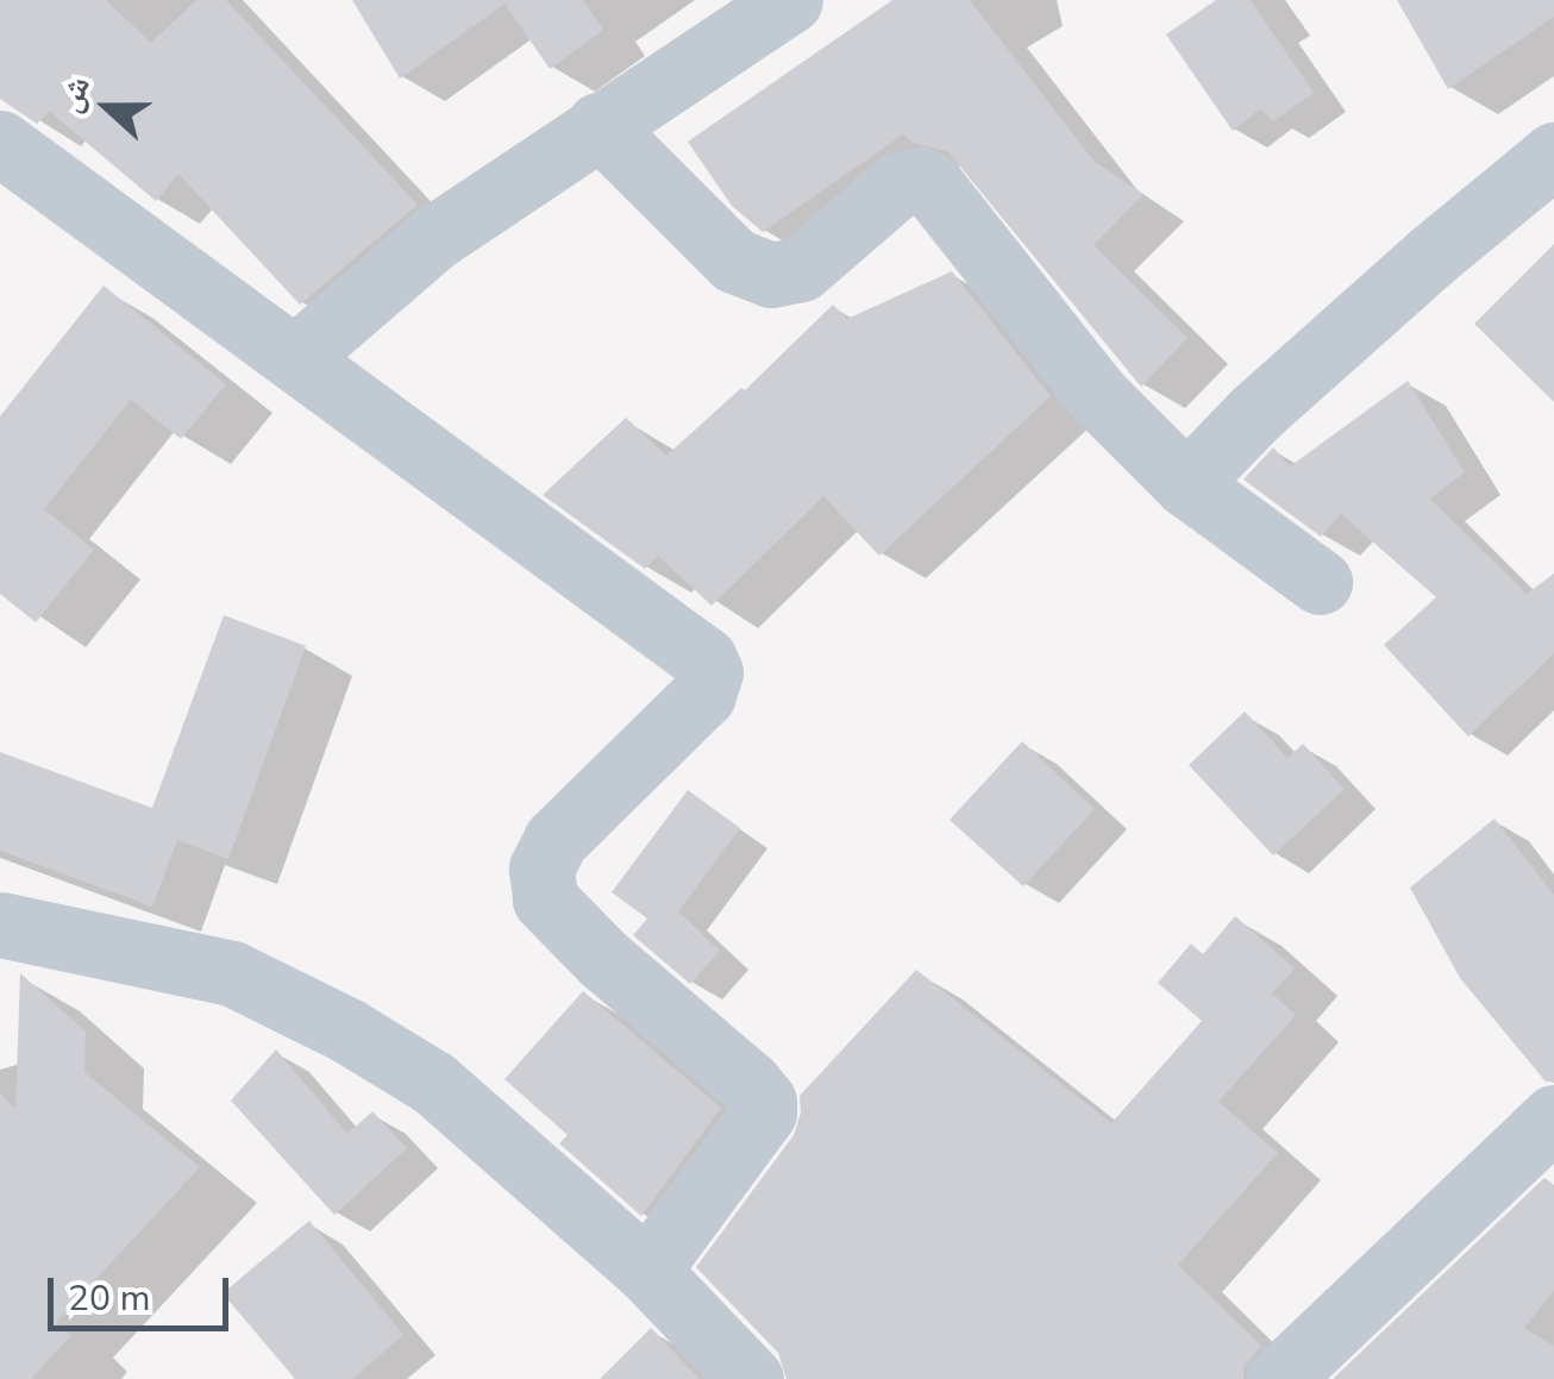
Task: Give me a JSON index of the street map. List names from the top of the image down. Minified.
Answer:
{"scale_bar":"20 m","north":"left"}
